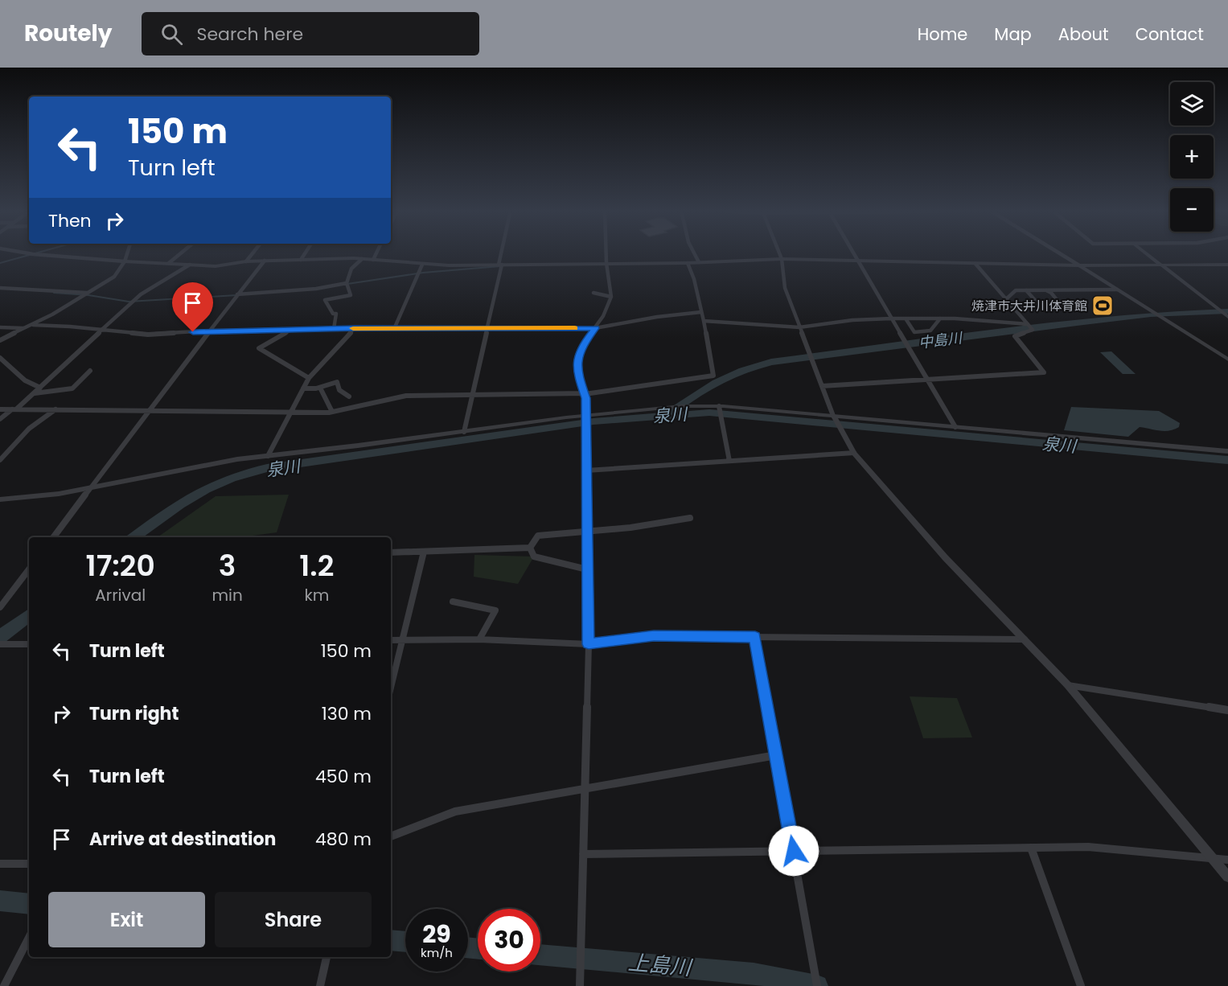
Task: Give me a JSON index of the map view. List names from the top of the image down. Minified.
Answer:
{"water":["中島川","泉川","上島川"],"places":{"sports":["焼津市大井川体育館"]},"page":{"header":"Routely","search":"Search here","nav":["Home","Map","About","Contact"],"map_buttons":["+","−"],"turn":["150 m","Turn left"],"then":"Then","eta":["17:20","Arrival","3","min","1.2","km"],"list":[{"name":"Turn left","value":"150 m"},{"name":"Turn right","value":"130 m"},{"name":"Turn left","value":"450 m"},{"name":"Arrive at destination","value":"480 m"}],"buttons":["Exit","Share"],"speed":"29 km/h","limit":"30"}}
